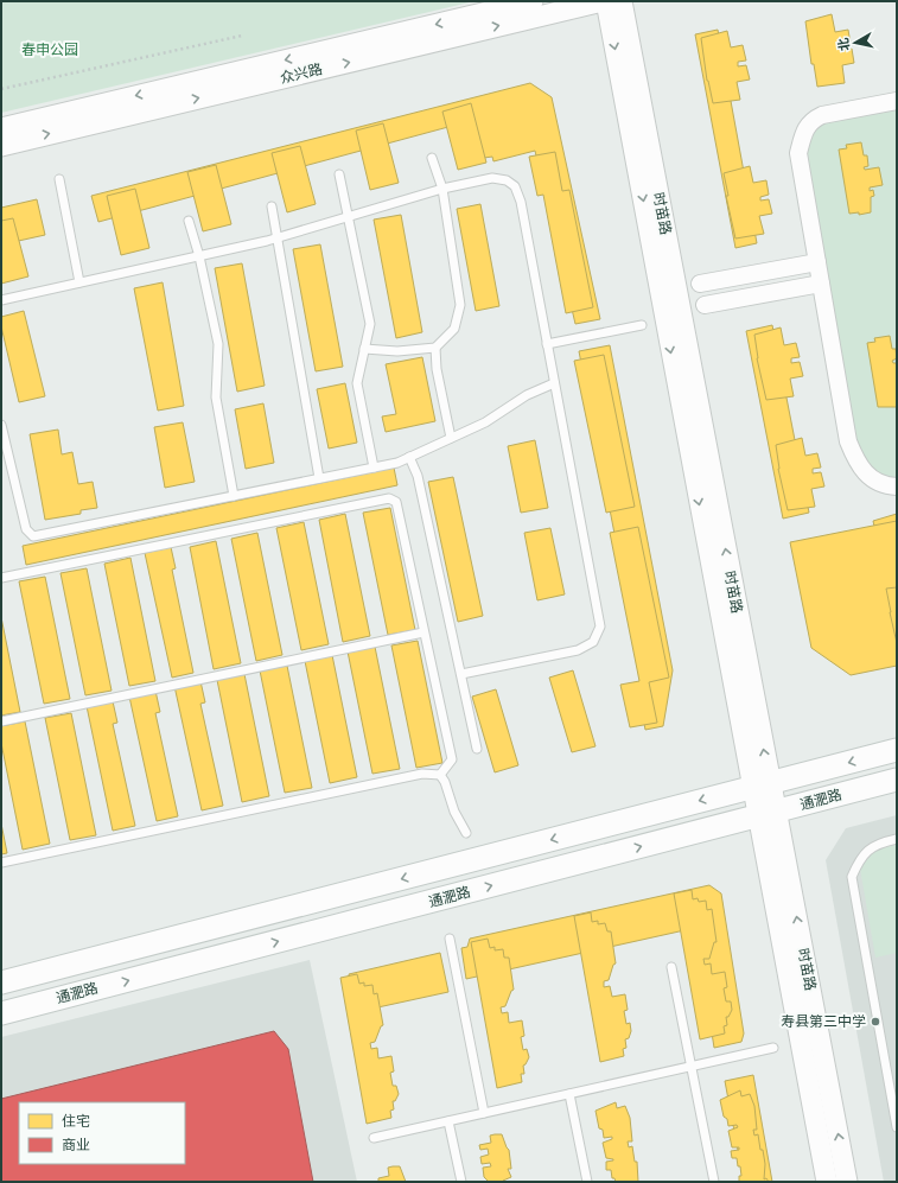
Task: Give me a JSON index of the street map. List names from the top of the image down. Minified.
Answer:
{"streets":{"main road":["通淝路"],"street":["众兴路","时苗路"]},"crossings":[["众兴路","时苗路"],["时苗路","通淝路"]],"parks":["春申公园"],"places":["寿县第三中学"],"legend":["住宅","商业"],"north":"left"}
